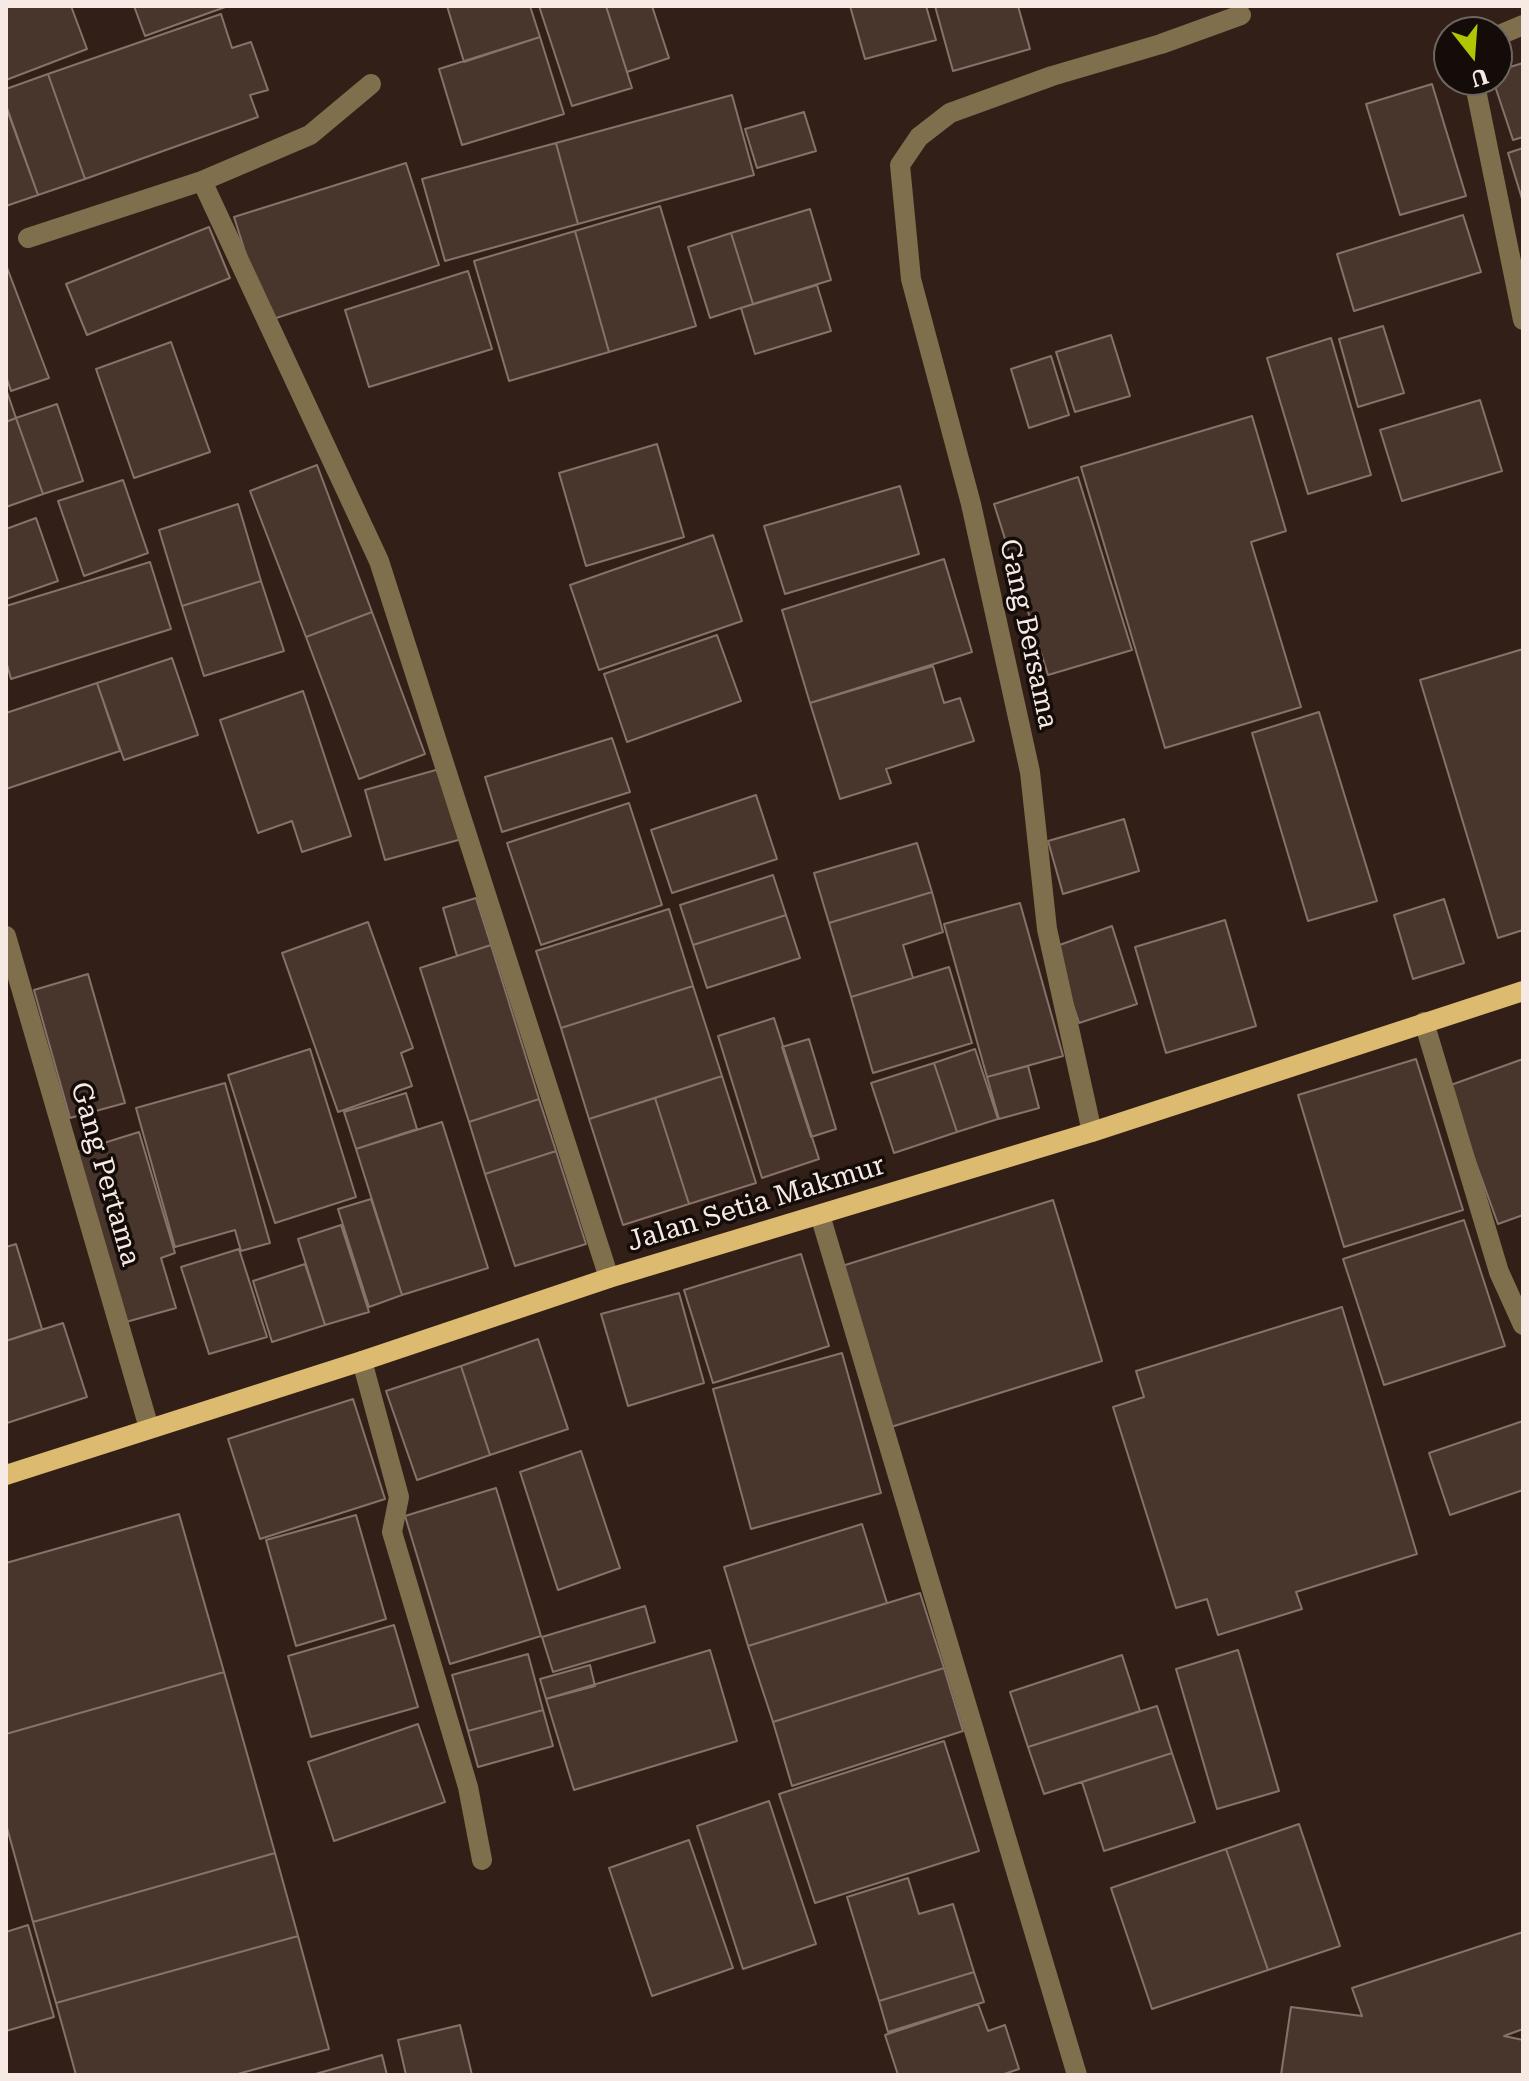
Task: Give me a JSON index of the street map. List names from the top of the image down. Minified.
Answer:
{"streets":{"main road":["Jalan Setia Makmur"],"street":["Gang Bersama","Gang Pertama"]},"crossings":[["Gang Bersama","Jalan Setia Makmur"],["Gang Pertama","Jalan Setia Makmur"]],"north":"bottom"}
